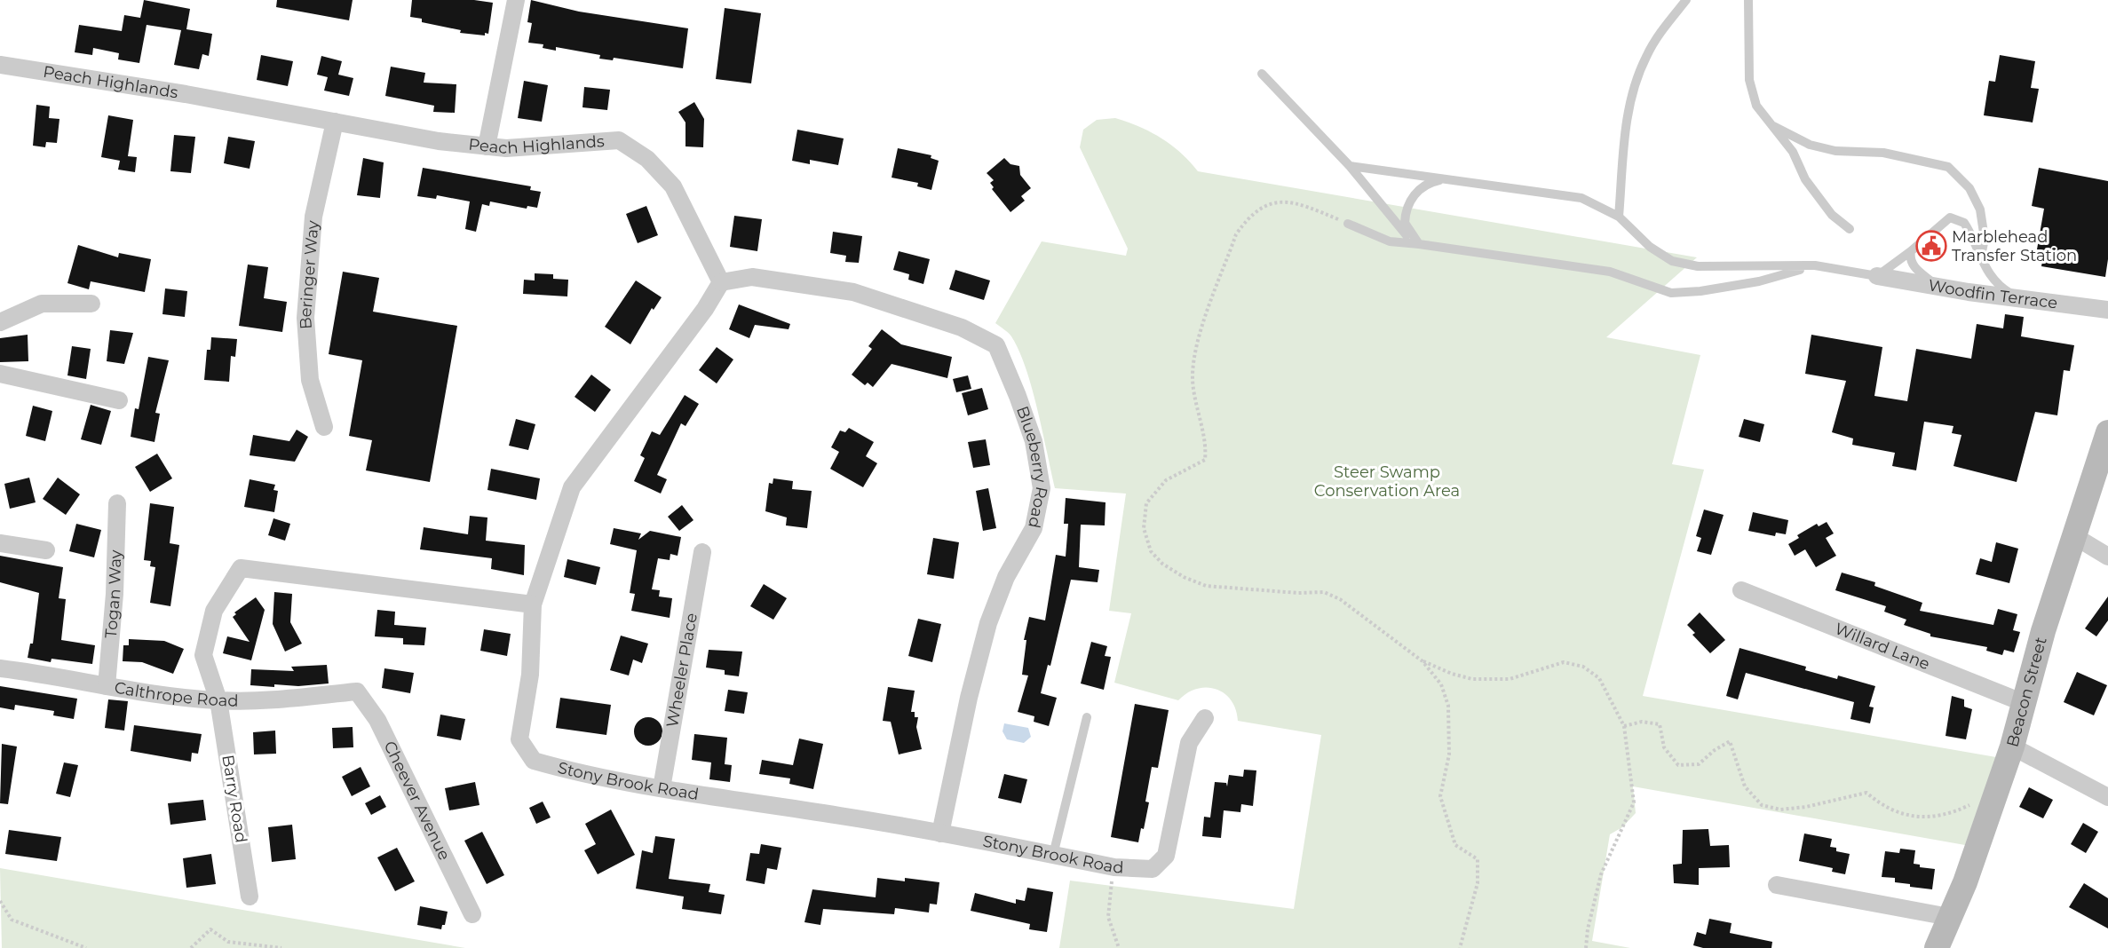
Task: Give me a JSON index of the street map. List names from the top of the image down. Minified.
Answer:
{"streets":{"street":["Peach Highlands","Beringer Way","Woodfin Terrace","Blueberry Road","Togan Way","Willard Lane","Wheeler Place","Beacon Street","Calthrope Road","Stony Brook Road","Barry Road","Cheever Avenue"]},"crossings":[["Peach Highlands","Beringer Way"],["Peach Highlands","Blueberry Road"],["Blueberry Road","Stony Brook Road"],["Togan Way","Calthrope Road"],["Willard Lane","Beacon Street"],["Wheeler Place","Stony Brook Road"],["Calthrope Road","Barry Road"],["Calthrope Road","Cheever Avenue"]],"parks":["Steer Swamp Conservation Area"],"places":{"public building":["Marblehead Transfer Station"]}}
